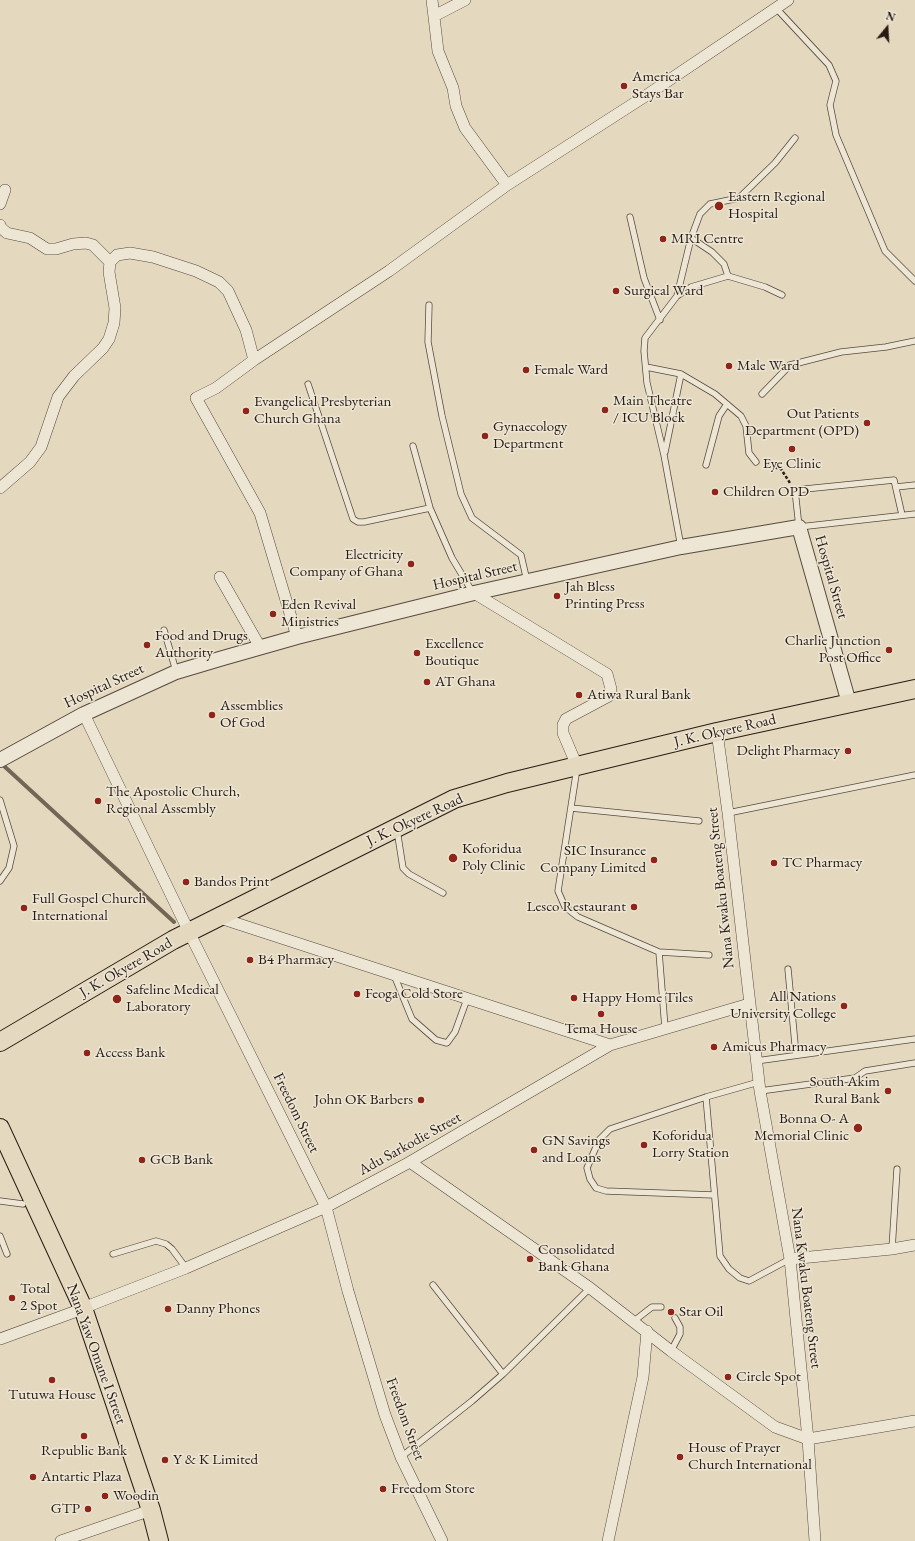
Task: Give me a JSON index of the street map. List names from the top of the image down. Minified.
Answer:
{"streets":{"main road":["J. K. Okyere Road","Nana Yaw Omane I Street"],"street":["Hospital Street","Nana Kwaku Boateng Street","Freedom Street","Adu Sarkodie Street"]},"crossings":[["Hospital Street","J. K. Okyere Road"],["Hospital Street","Freedom Street"],["J. K. Okyere Road","Nana Kwaku Boateng Street"],["J. K. Okyere Road","Freedom Street"],["Nana Kwaku Boateng Street","Adu Sarkodie Street"],["Freedom Street","Adu Sarkodie Street"],["Adu Sarkodie Street","Nana Yaw Omane I Street"]],"places":["America Stays Bar","Eastern Regional Hospital","MRI Centre","Surgical Ward","Male Ward","Female Ward","Main Theatre / ICU Block","Evangelical Presbyterian Church Ghana","Out Patients Department (OPD)","Gynaecology Department","Eye Clinic","Children OPD","Electricity Company of Ghana","Jah Bless Printing Press","Eden Revival Ministries","Food and Drugs Authority","Charlie Junction Post Office","Excellence Boutique","AT Ghana","Atiwa Rural Bank","Assemblies Of God","Delight Pharmacy","The Apostolic Church, Regional Assembly","Koforidua Poly Clinic","SIC Insurance Company Limited","TC Pharmacy","Bandos Print","Lesco Restaurant","Full Gospel Church International","B4 Pharmacy","Feoga Cold Store","Happy Home Tiles","Safeline Medical Laboratory","All Nations University College","Tema House","Amicus Pharmacy","Access Bank","South Akim Rural Bank","John OK Barbers","Bonna O- A Memorial Clinic","Koforidua Lorry Station","GN Savings and Loans","GCB Bank","Consolidated Bank Ghana","Total 2 Spot","Danny Phones","Star Oil","Circle Spot","Tutuwa House","Republic Bank","House of Prayer Church International","Y & K Limited","Antartic Plaza","Freedom Store","Woodin","GTP"],"north":"top"}
